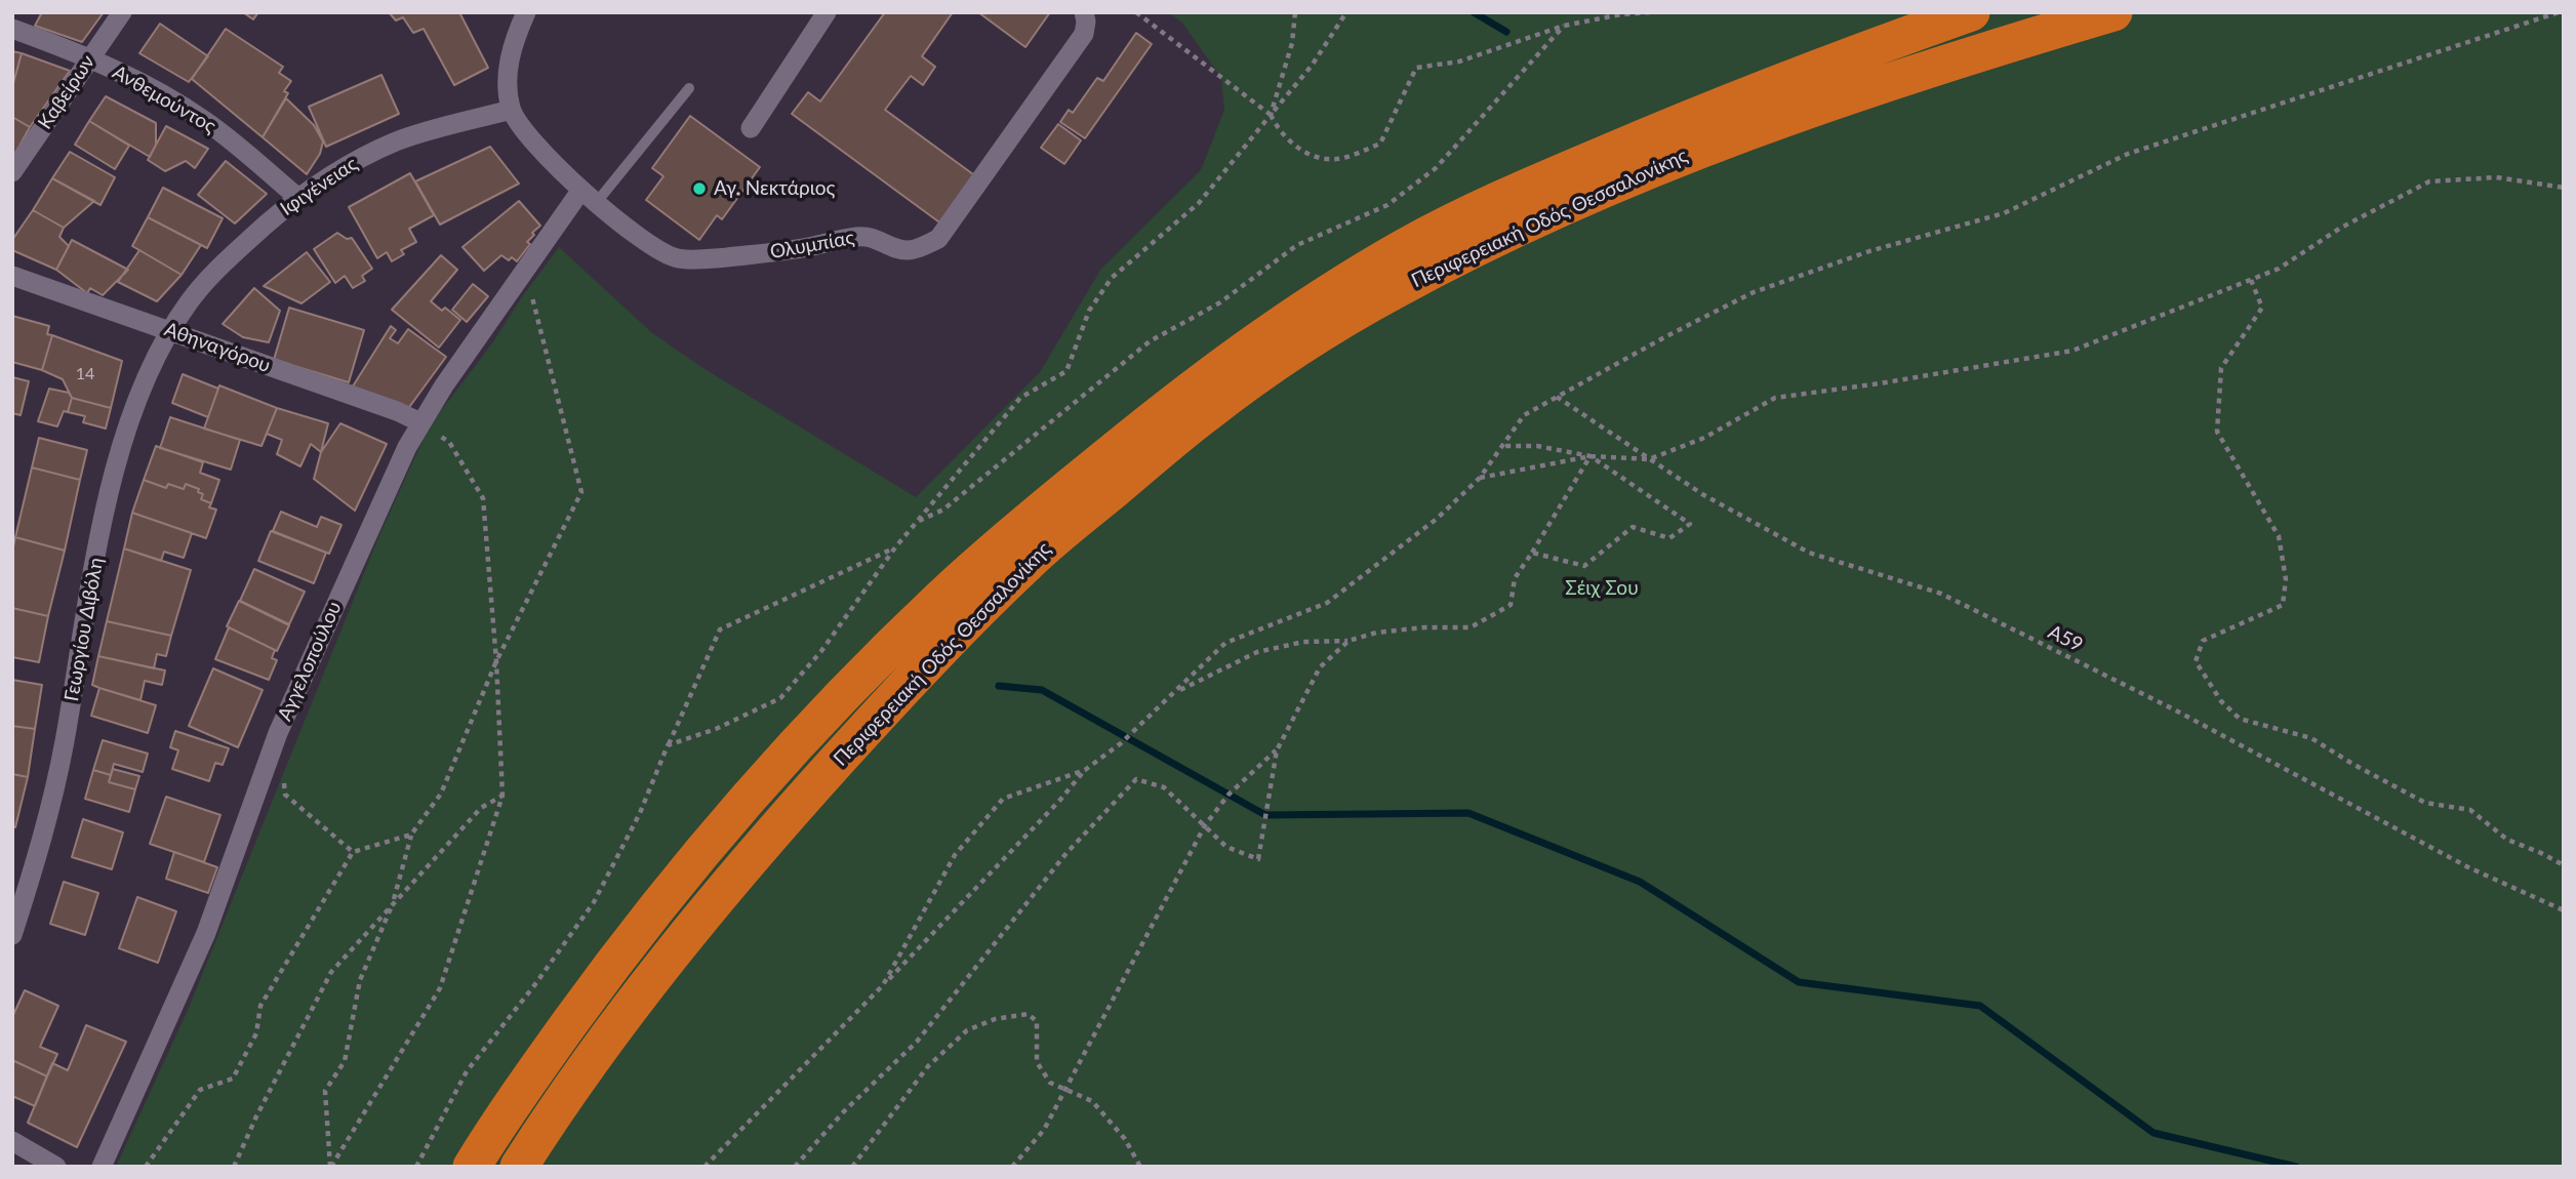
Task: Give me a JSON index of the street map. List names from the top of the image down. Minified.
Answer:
{"streets":{"highway":["Περιφερειακή Οδός Θεσσαλονίκης"],"street":["Καβείρων","Ανθεμούντος","Ιφιγένειας","Ολυμπίας","Αθηναγόρου","Γεωργίου Διβόλη","Αγγελοπούλου"],"path":["Α59"]},"crossings":[["Καβείρων","Ανθεμούντος"],["Ανθεμούντος","Ιφιγένειας"],["Ιφιγένειας","Ολυμπίας"],["Ιφιγένειας","Αθηναγόρου"],["Ιφιγένειας","Γεωργίου Διβόλη"],["Ολυμπίας","Αγγελοπούλου"],["Αθηναγόρου","Γεωργίου Διβόλη"],["Αθηναγόρου","Αγγελοπούλου"]],"parks":["Σέιχ Σου"],"places":["Αγ. Νεκτάριος"],"house_numbers":["14"]}
